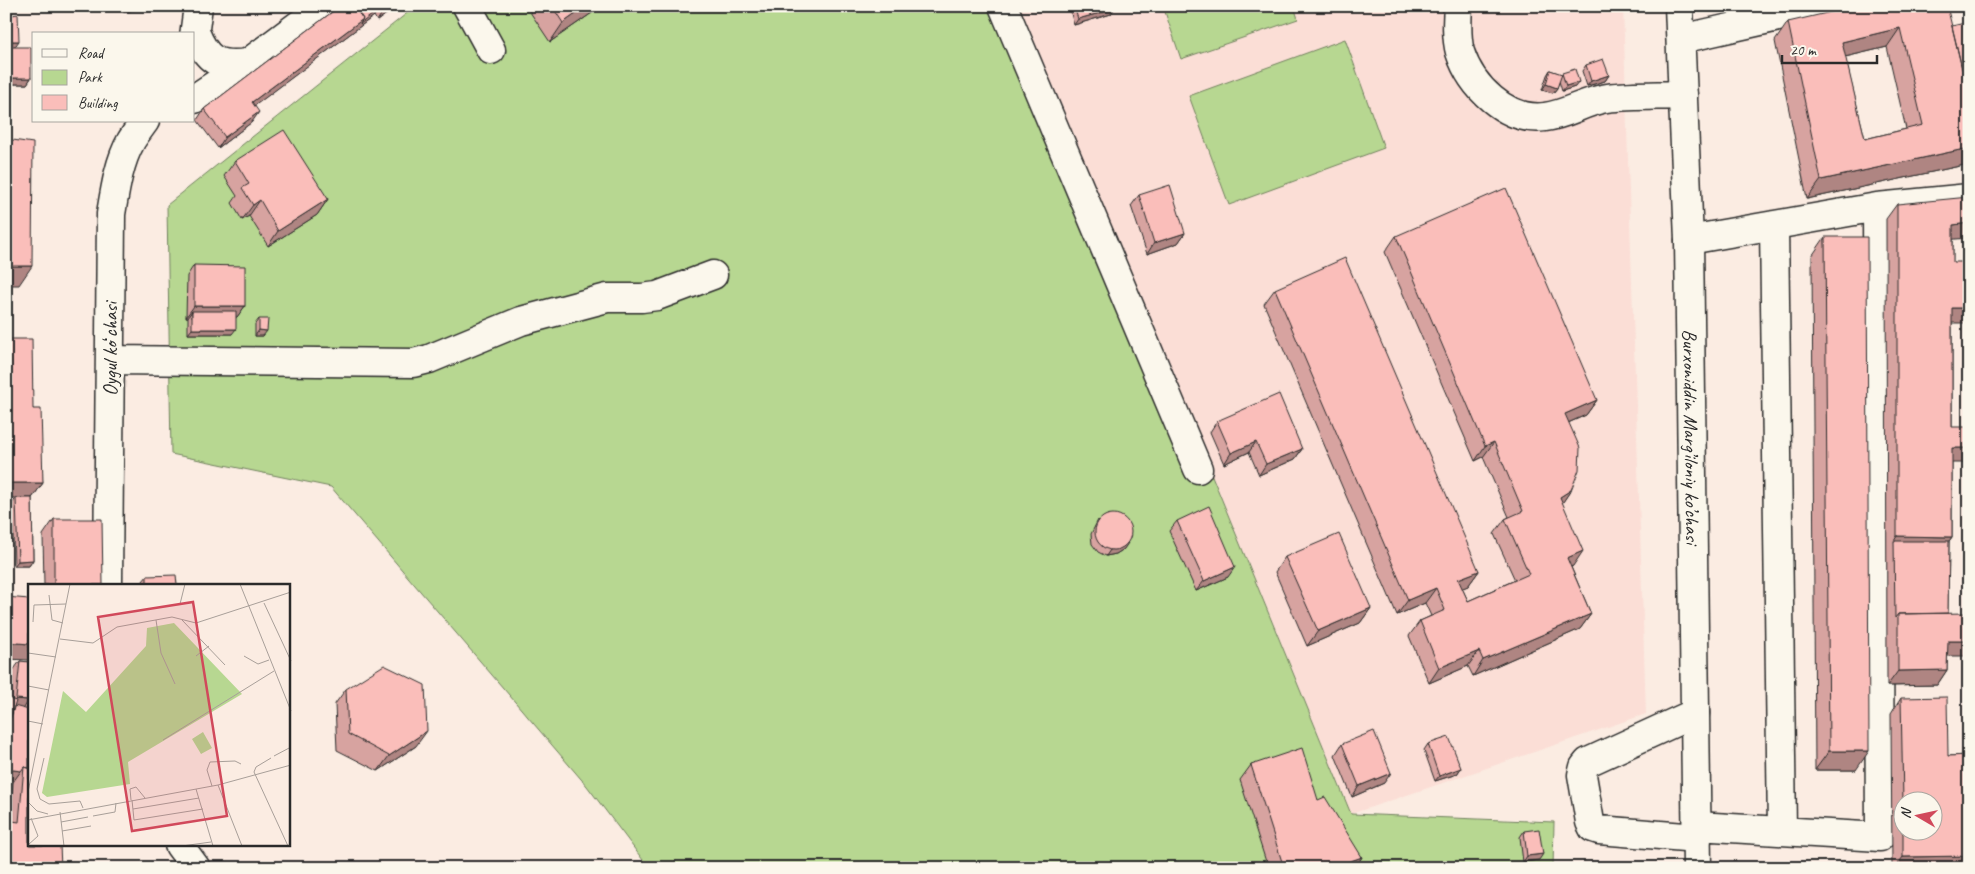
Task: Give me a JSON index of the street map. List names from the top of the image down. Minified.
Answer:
{"streets":{"street":["Oygul koʻchasi","Burxoniddin Marg’iloniy ko’chasi"]},"legend":["Road","Park","Building"],"scale_bar":"20 m","north":"left"}
